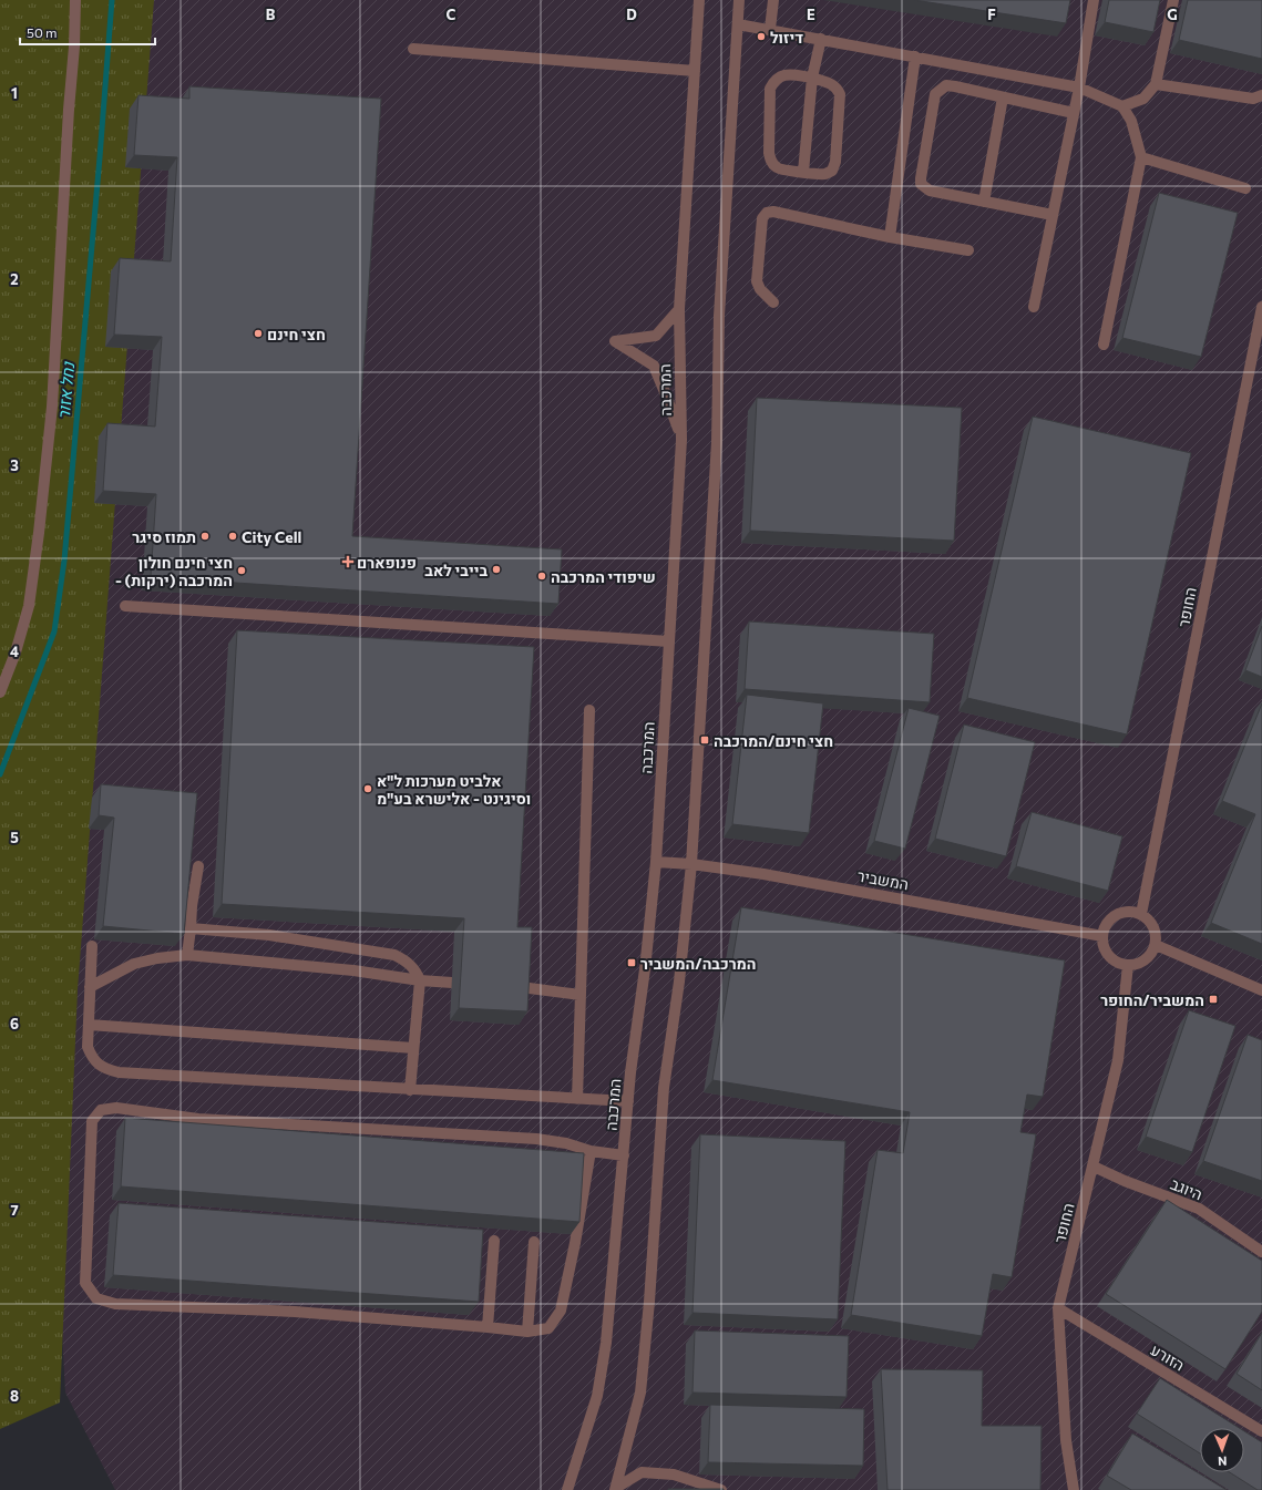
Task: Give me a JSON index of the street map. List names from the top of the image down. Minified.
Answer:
{"streets":{"street":["המרכבה","החופר","המשביר","היוגב","הזורע"]},"crossings":[["המרכבה","המשביר"],["החופר","המשביר"],["החופר","היוגב"],["החופר","הזורע"]],"water":["נחל אזור"],"places":{"other":["דיזול","חצי חינם","תמוז סיגר","City Cell","בייבי לאב","חצי חינם חולון - המרכבה (ירקות)","שיפודי המרכבה","אלביט מערכות ל\"א וסיגינט - אלישרא בע\"מ"],"health":["פנופארם"],"transit":["חצי חינם/המרכבה","המרכבה/המשביר","המשביר/החופר"]},"scale_bar":"50 m","north":"bottom","grid":{"columns":["B","C","D","E","F","G"],"rows":["1","2","3","4","5","6","7","8"]}}
